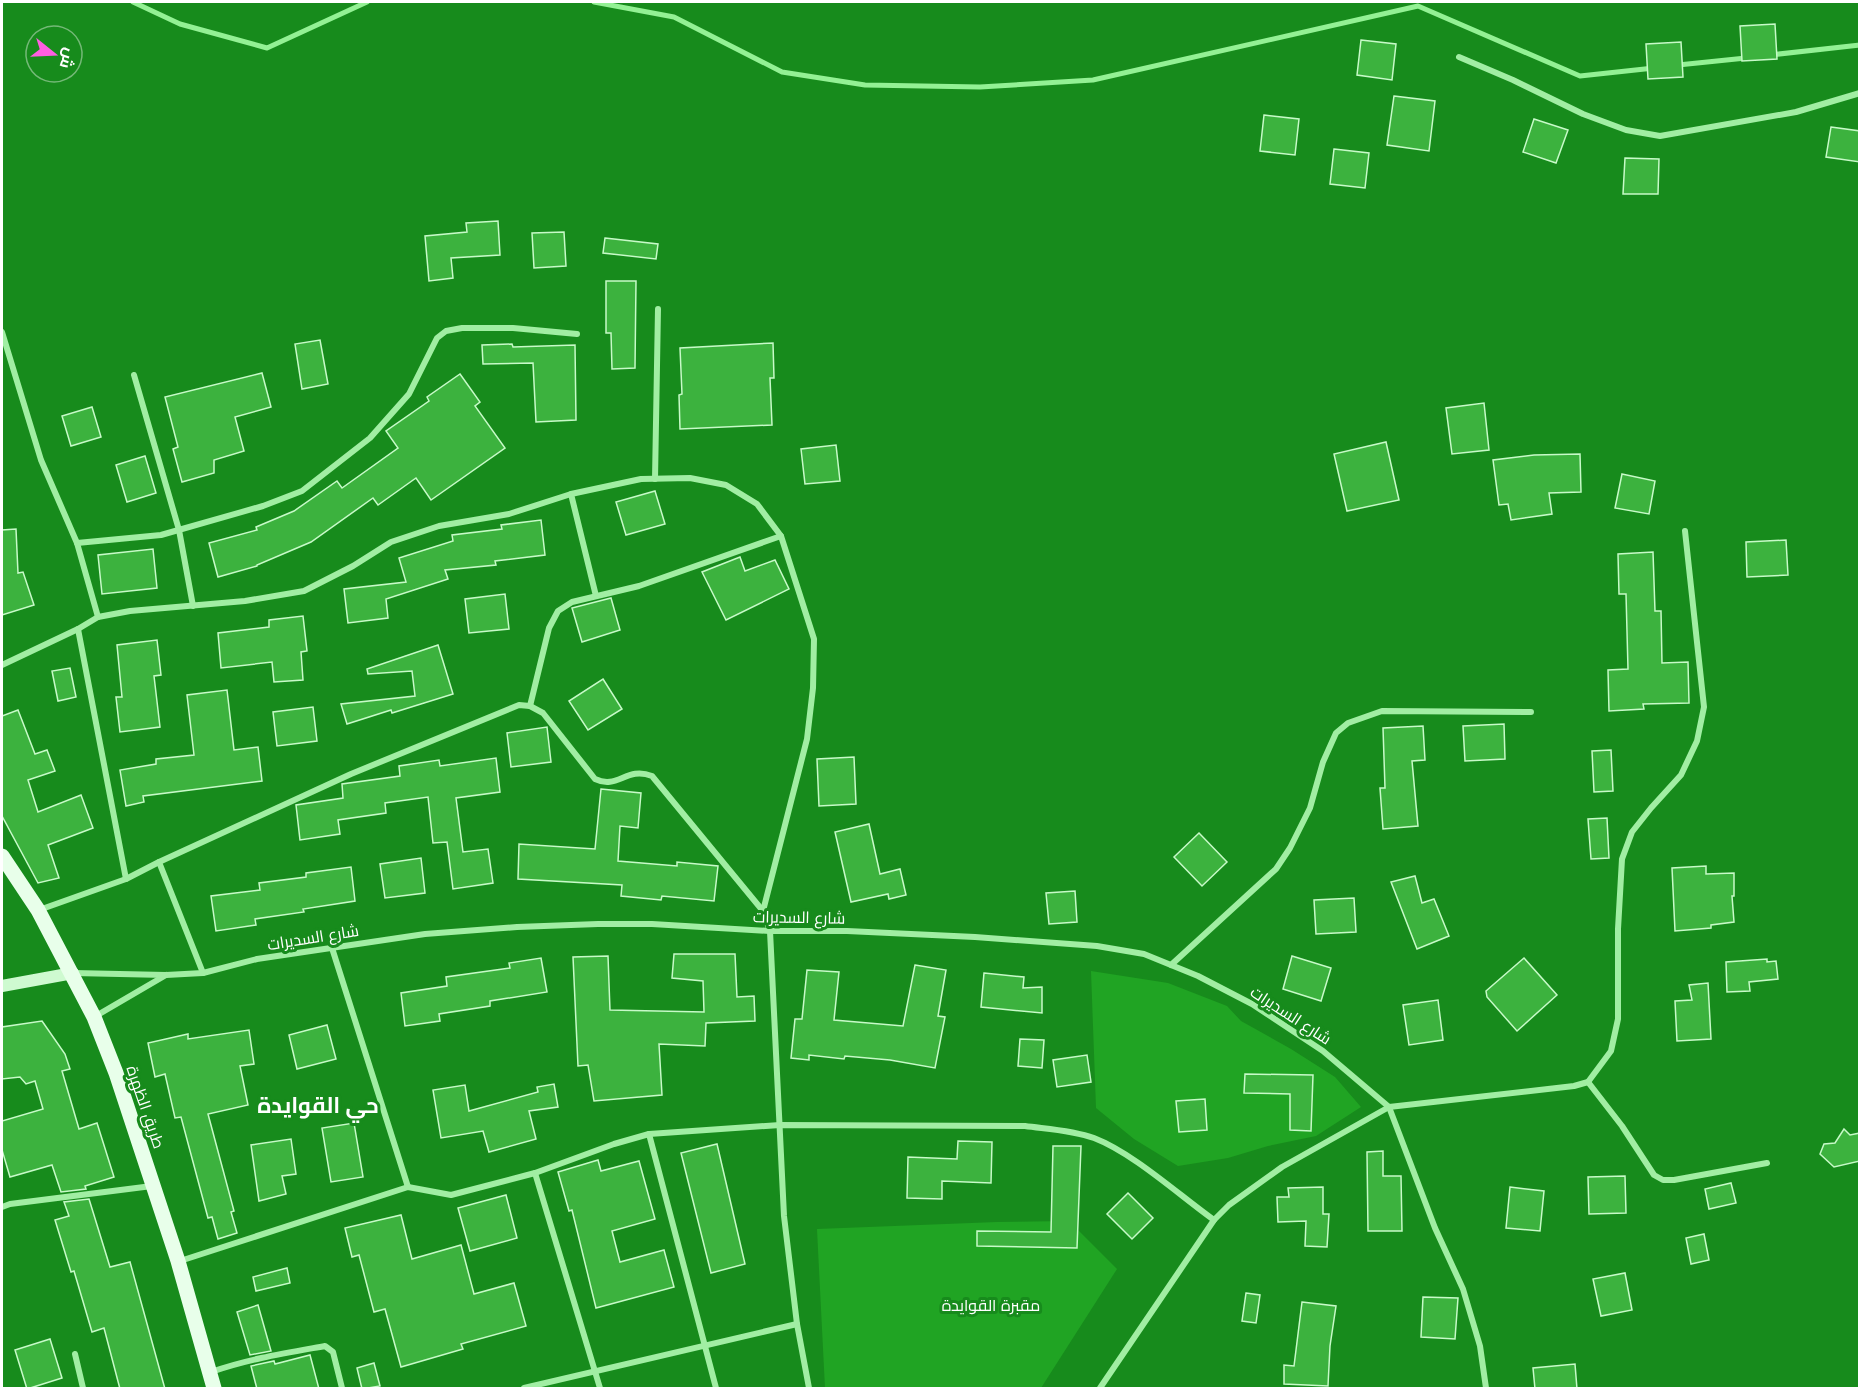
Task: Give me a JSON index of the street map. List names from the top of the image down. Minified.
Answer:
{"streets":{"main road":["طريق الظهرة"],"street":["شارع السديرات"]},"crossings":[["شارع السديرات","طريق الظهرة"]],"districts":["حي القوايدة"],"parks":["مقبرة القوايدة"],"north":"right"}
